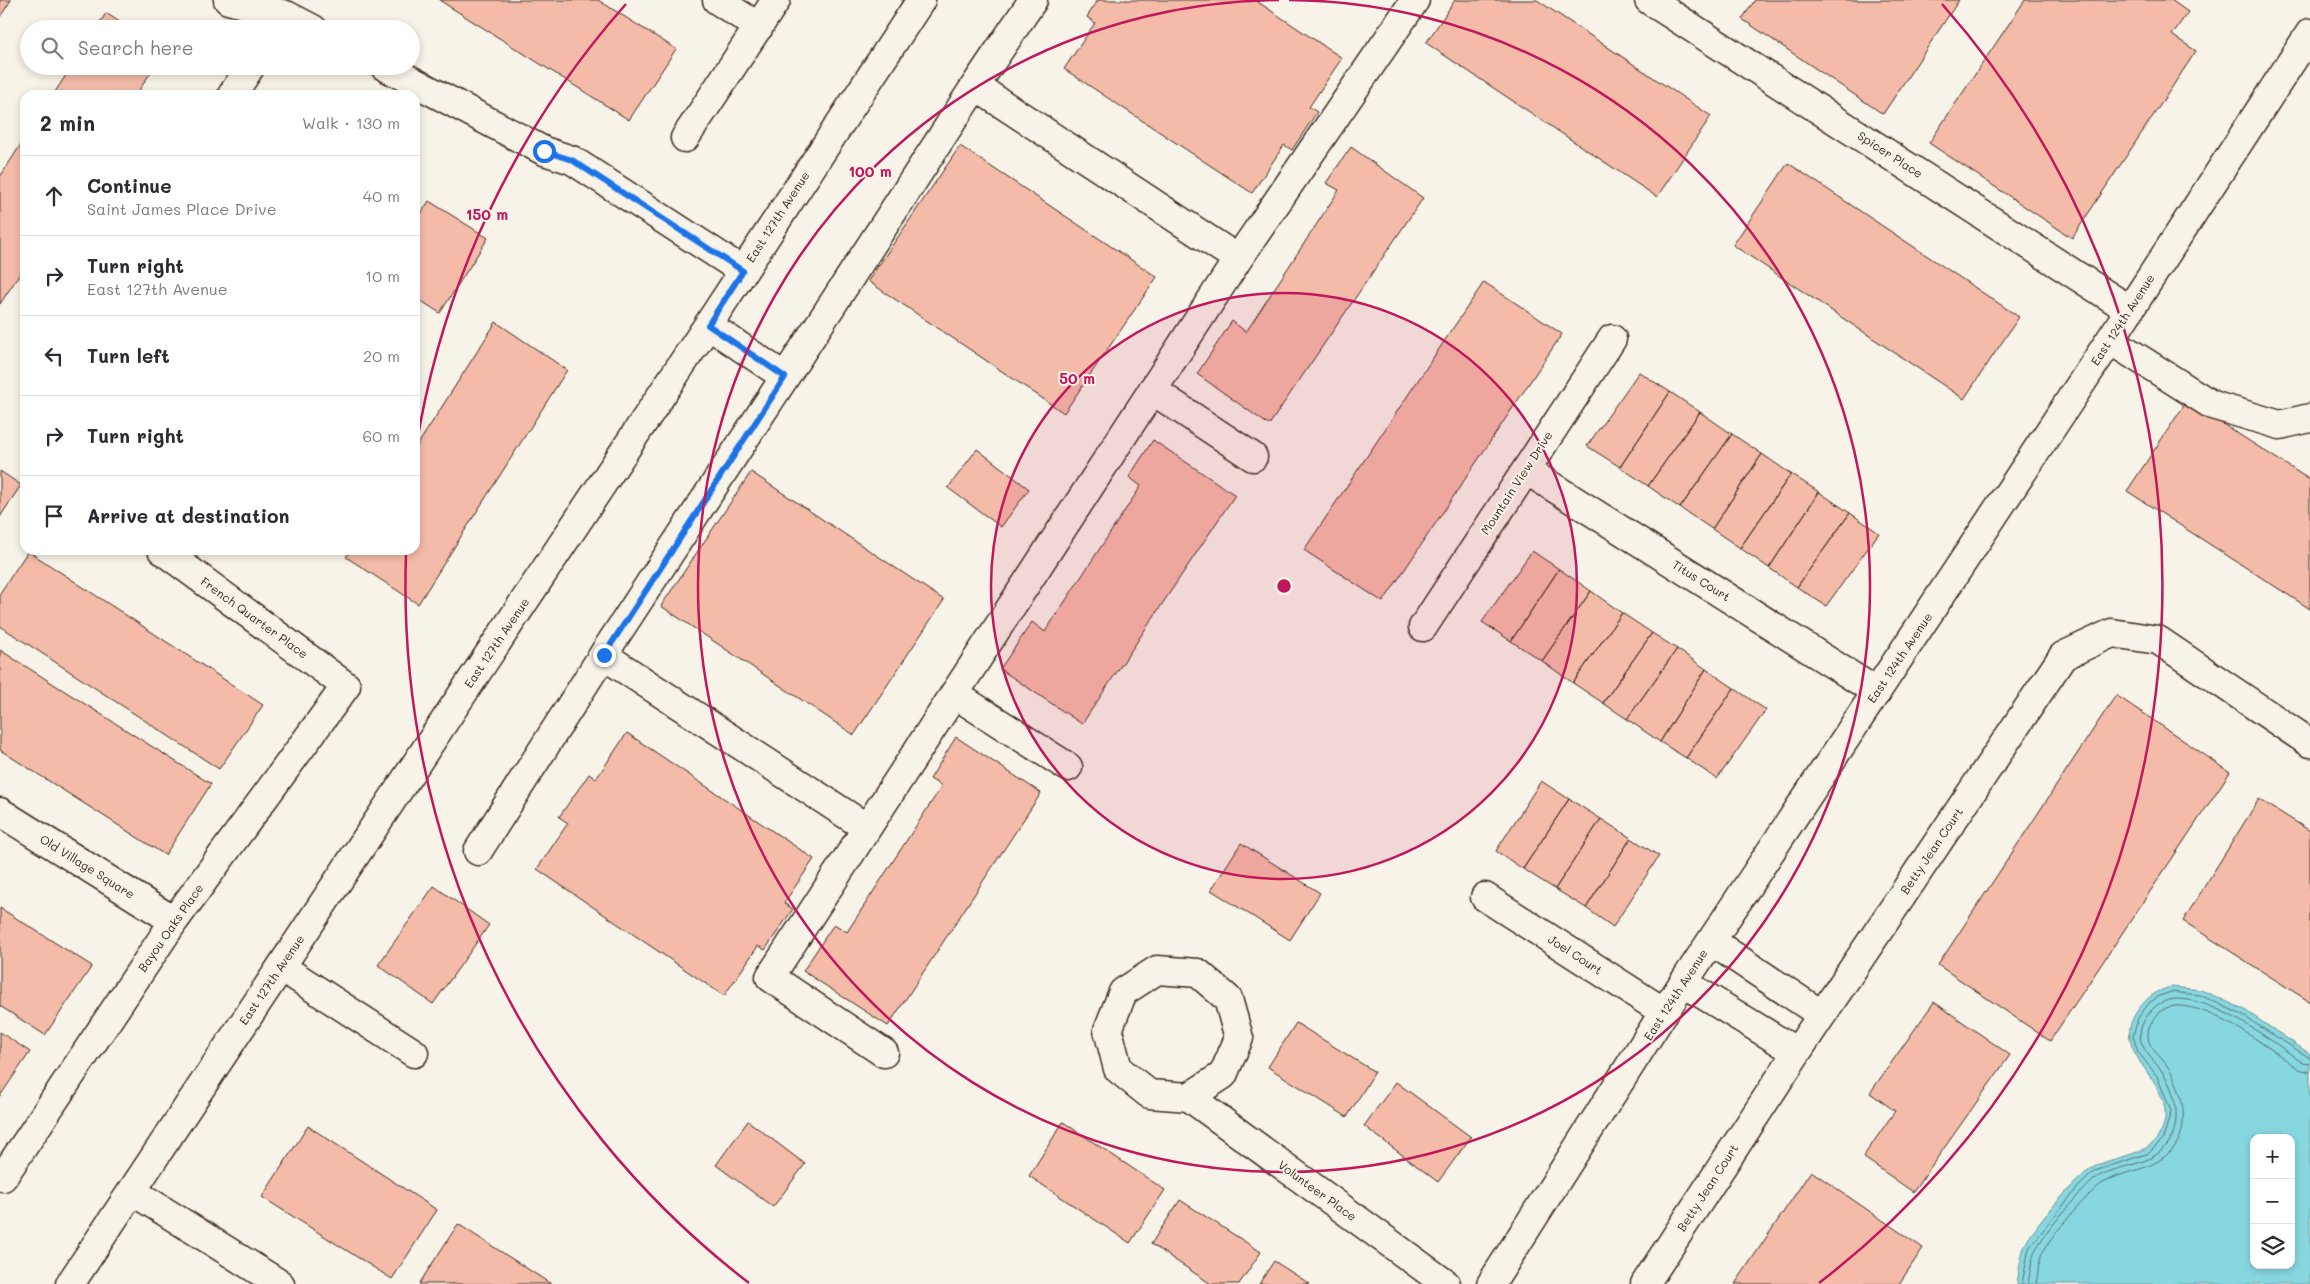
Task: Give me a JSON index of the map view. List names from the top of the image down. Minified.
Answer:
{"streets":{"street":["Spicer Place","East 127th Avenue","East 124th Avenue","Mountain View Drive","Titus Court","French Quarter Place","Betty Jean Court","Old Village Square","Bayou Oaks Place","Joel Court","Volunteer Place"]},"crossings":[["Spicer Place","East 124th Avenue"],["East 124th Avenue","Titus Court"],["East 124th Avenue","Joel Court"],["Mountain View Drive","Titus Court"],["French Quarter Place","Bayou Oaks Place"],["Old Village Square","Bayou Oaks Place"]],"page":{"search":"Search here","heading":["2 min","Walk · 130 m"],"list":[["Continue","Saint James Place Drive","40 m"],["Turn right","East 127th Avenue","10 m"],["Turn left","20 m"],["Turn right","60 m"],"Arrive at destination"],"map_buttons":["+","−"]},"rings":["100 m","150 m","50 m"]}
